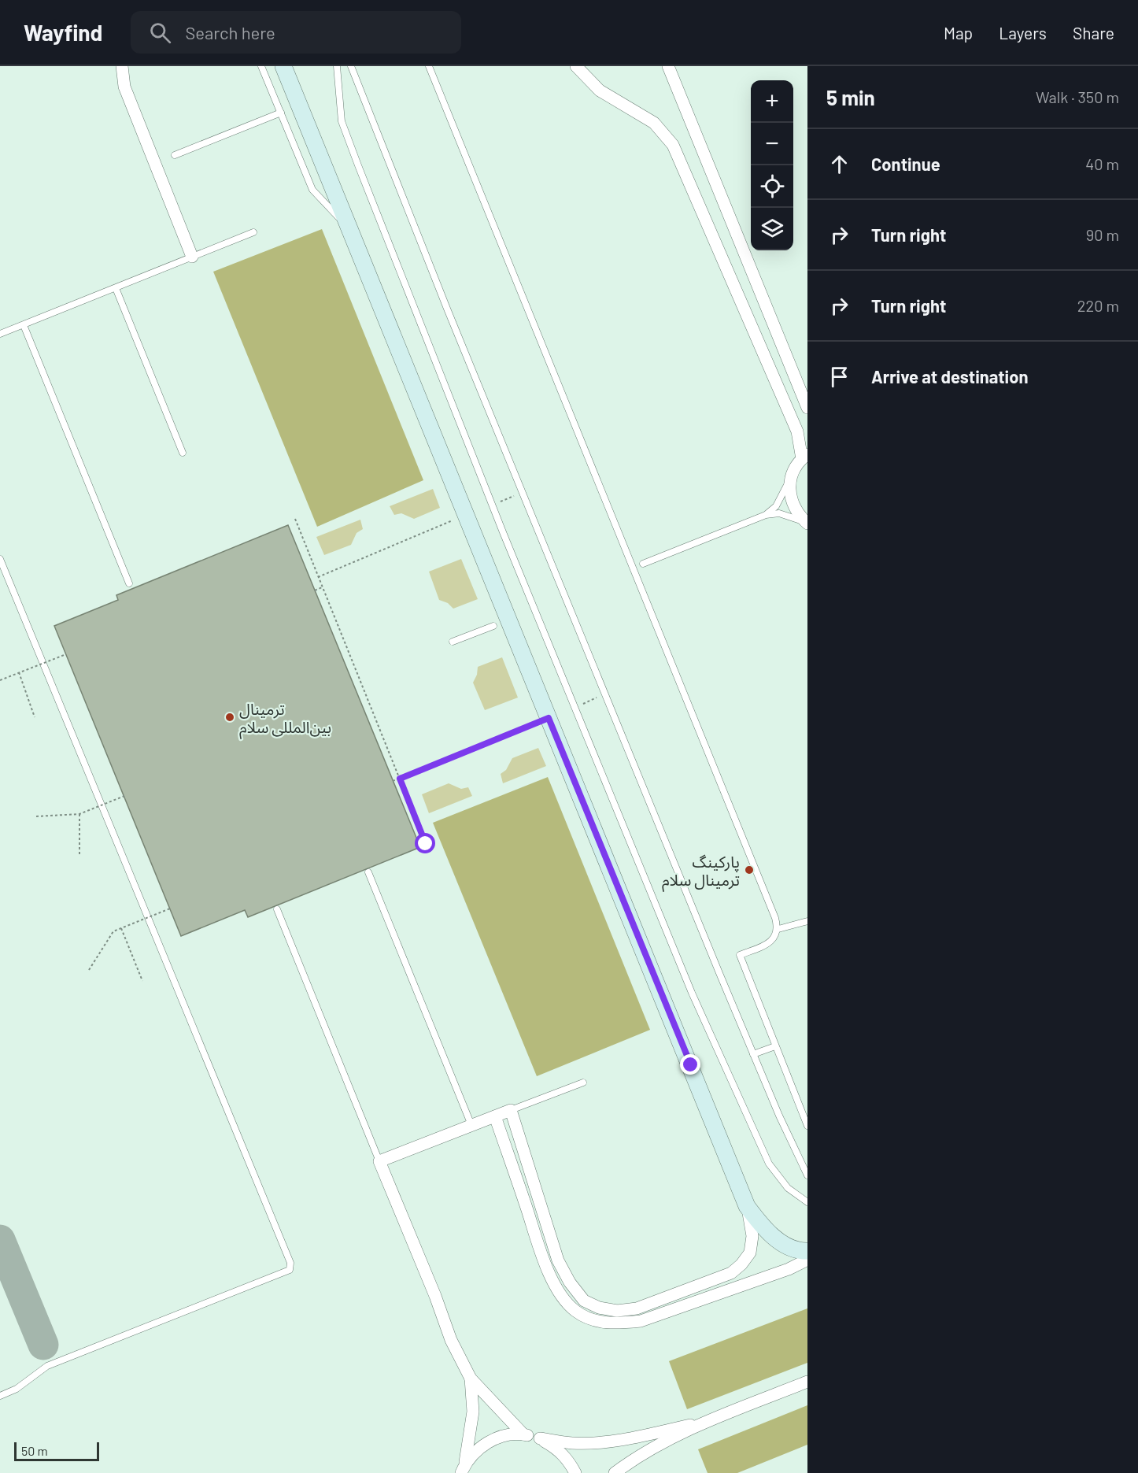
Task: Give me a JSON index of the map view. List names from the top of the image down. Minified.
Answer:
{"places":["ترمینال بین‌المللی سلام","پارکینگ ترمینال سلام"],"scale_bar":"50 m","page":{"header":"Wayfind","search":"Search here","nav":["Map","Layers","Share"],"heading":["5 min","Walk · 350 m"],"map_buttons":["+","−"],"list":[["Continue","40 m"],["Turn right","90 m"],["Turn right","220 m"],"Arrive at destination"],"scale":"50 m"}}
